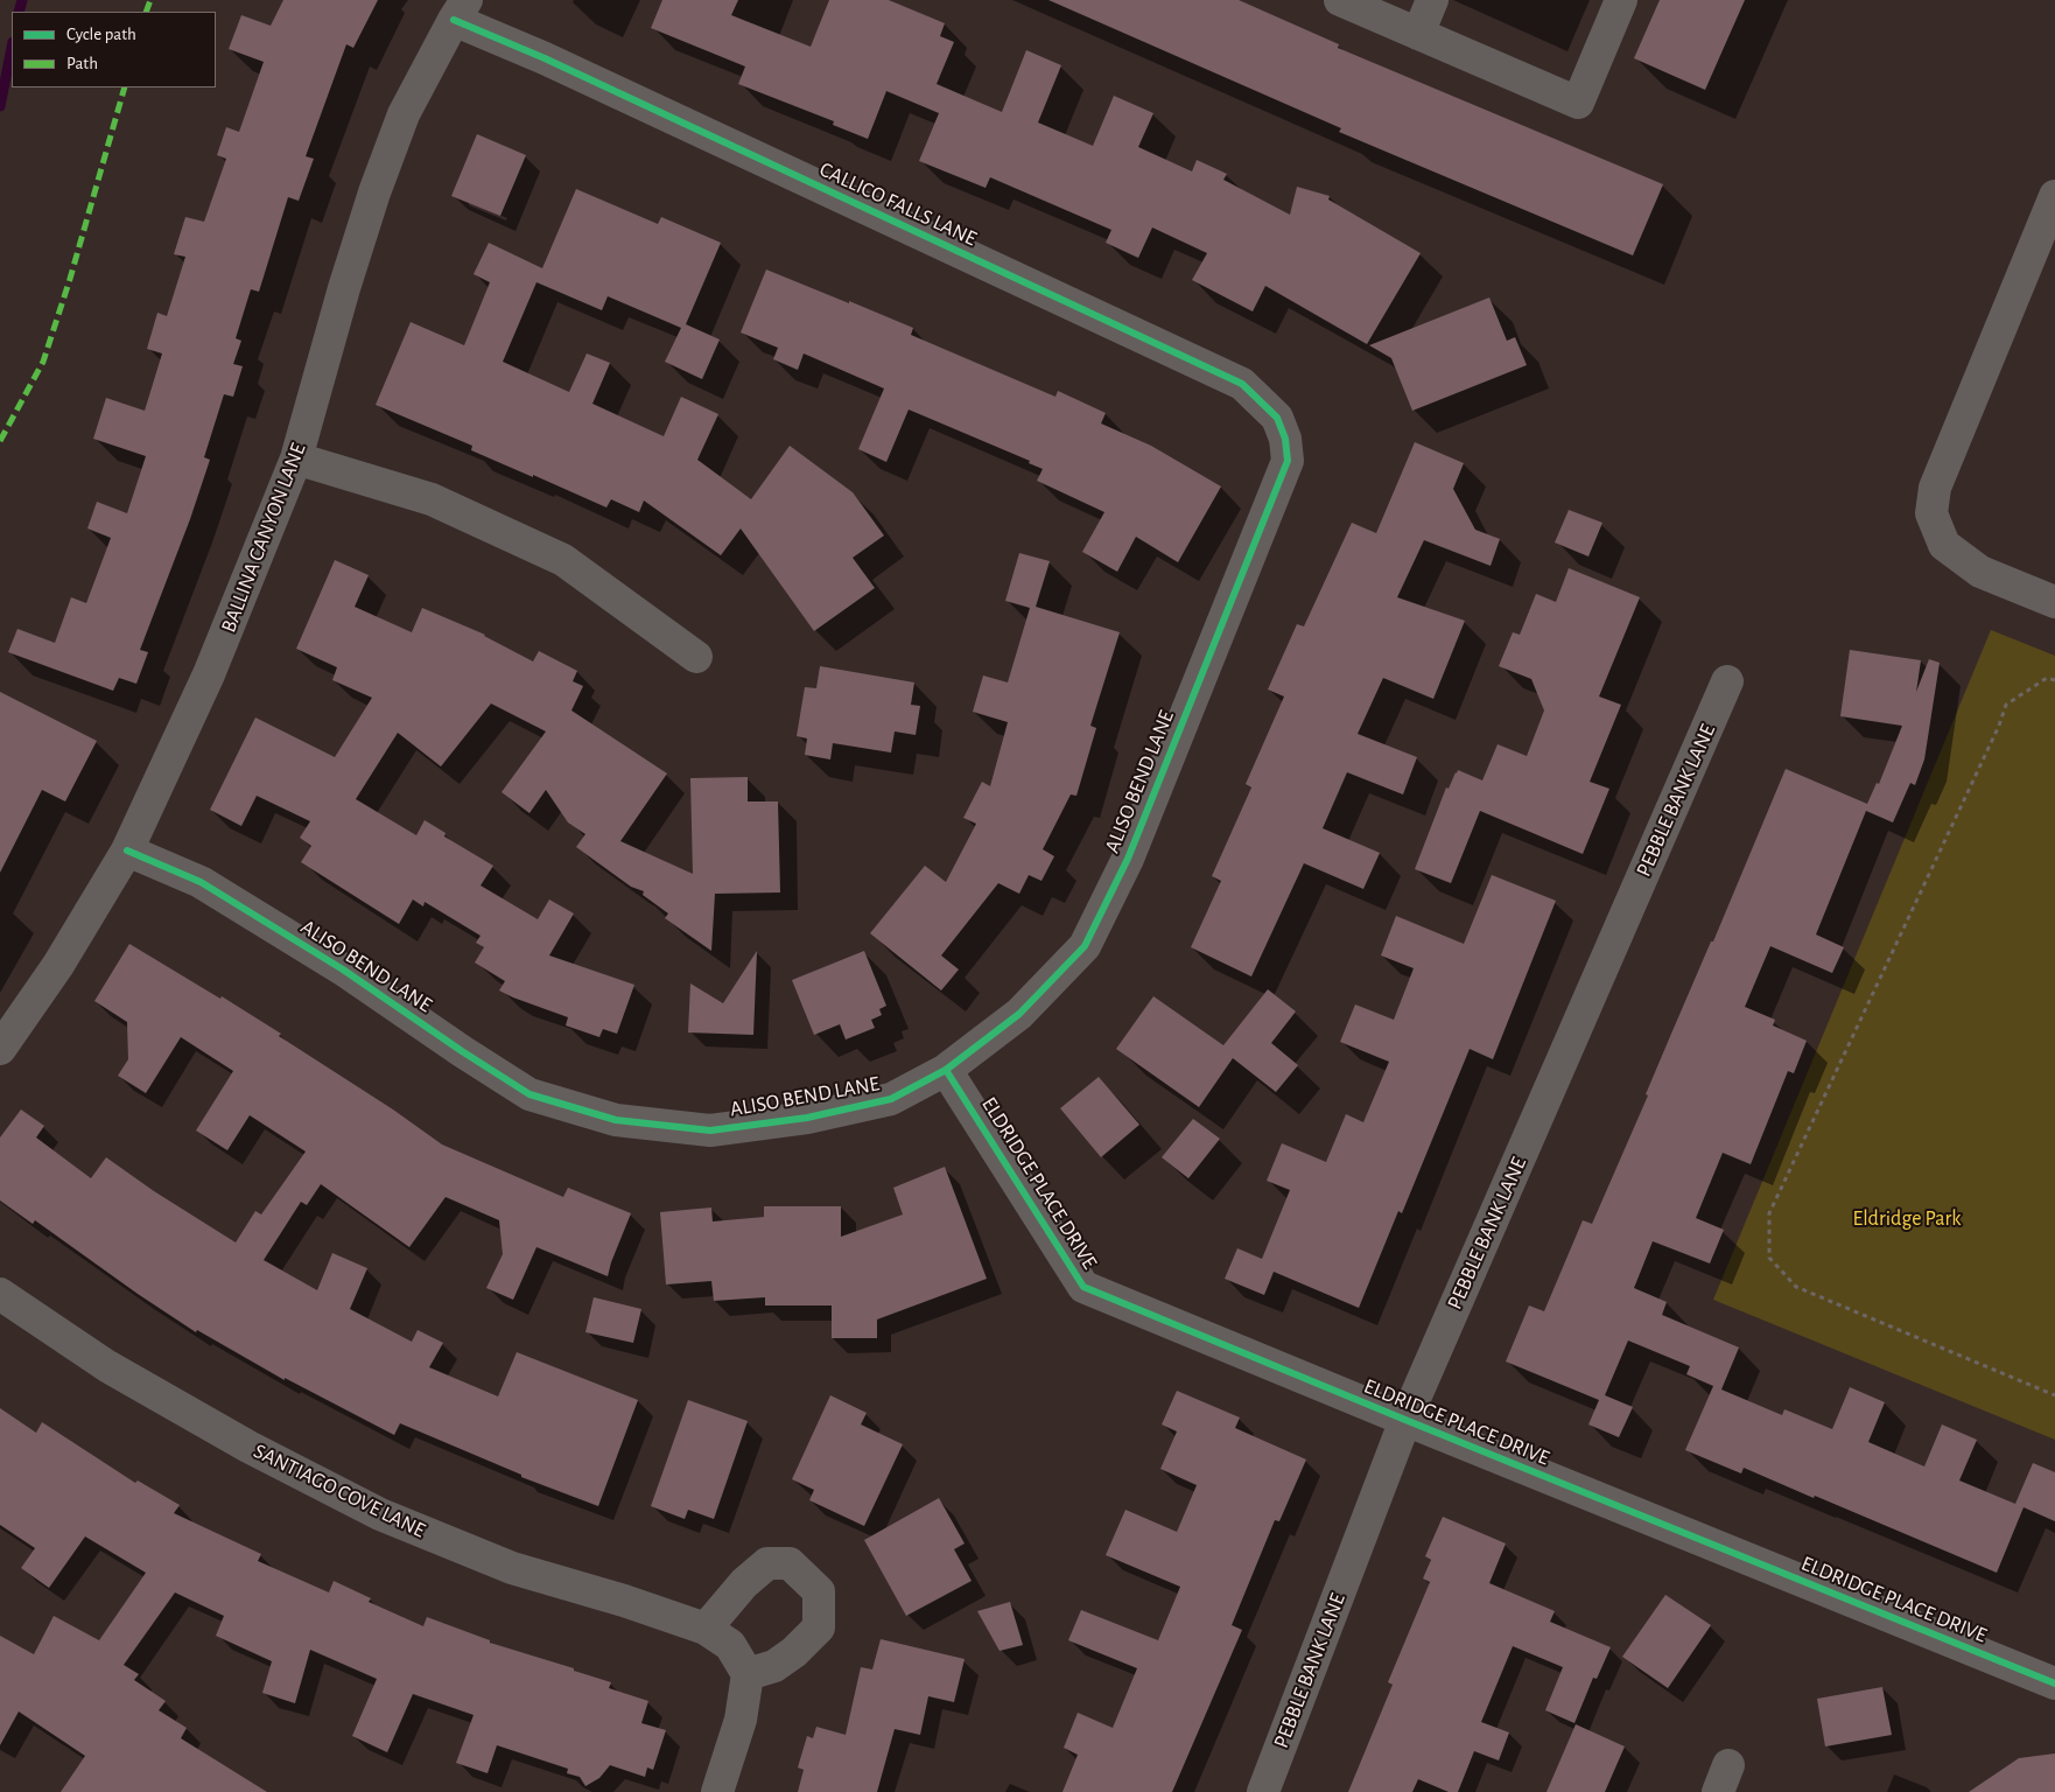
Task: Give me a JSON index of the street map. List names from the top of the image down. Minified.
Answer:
{"streets":{"street":["CALLICO FALLS LANE","BALLINA CANYON LANE","ALISO BEND LANE","PEBBLE BANK LANE","ELDRIDGE PLACE DRIVE","SANTIAGO COVE LANE"]},"crossings":[["CALLICO FALLS LANE","BALLINA CANYON LANE"],["CALLICO FALLS LANE","ALISO BEND LANE"],["BALLINA CANYON LANE","ALISO BEND LANE"],["ALISO BEND LANE","ELDRIDGE PLACE DRIVE"],["PEBBLE BANK LANE","ELDRIDGE PLACE DRIVE"]],"parks":["Eldridge Park"],"legend":["Cycle path","Path"]}
